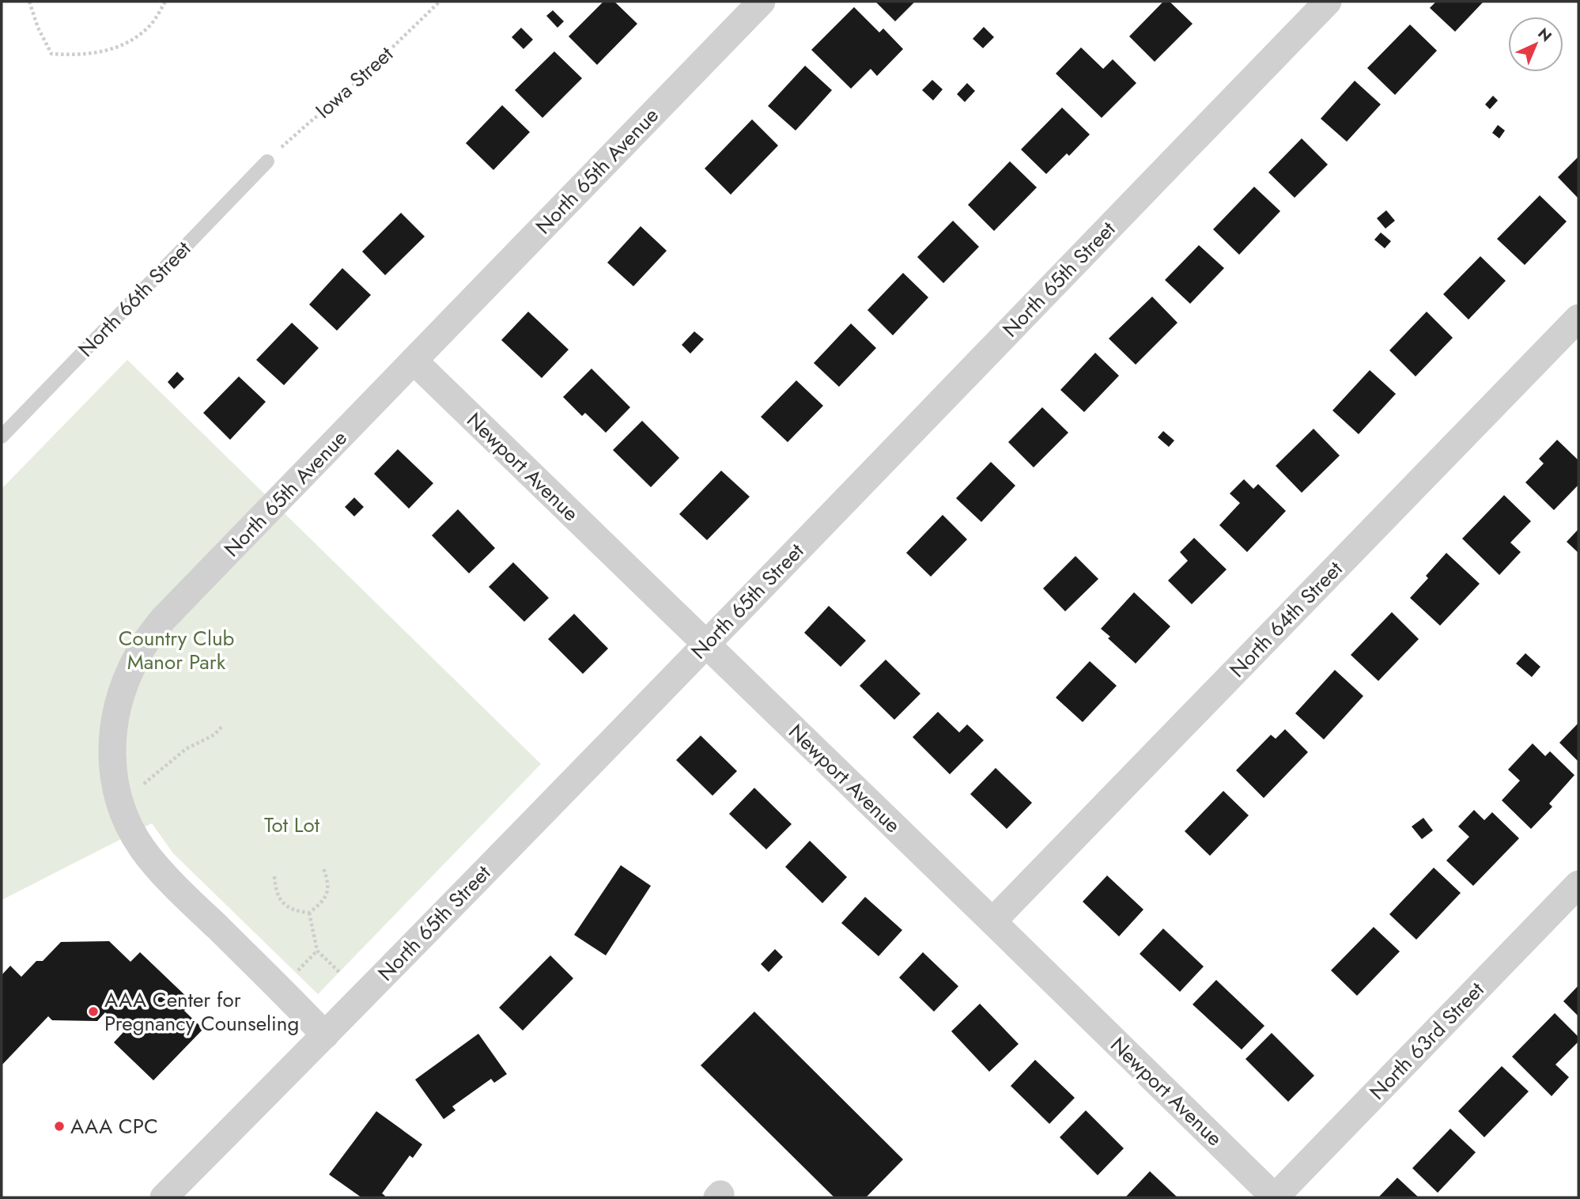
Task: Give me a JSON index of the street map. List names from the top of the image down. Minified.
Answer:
{"streets":{"street":["North 65th Avenue","North 65th Street","Newport Avenue","North 64th Street","North 63rd Street"],"lane":["North 66th Street"],"path":["Iowa Street"]},"crossings":[["Iowa Street","North 66th Street"],["North 65th Avenue","North 65th Street"],["North 65th Avenue","Newport Avenue"],["North 65th Street","Newport Avenue"],["Newport Avenue","North 64th Street"],["Newport Avenue","North 63rd Street"]],"parks":["Country Club Manor Park","Tot Lot"],"places":["AAA Center for Pregnancy Counseling","AAA CPC"],"north":"top right"}
